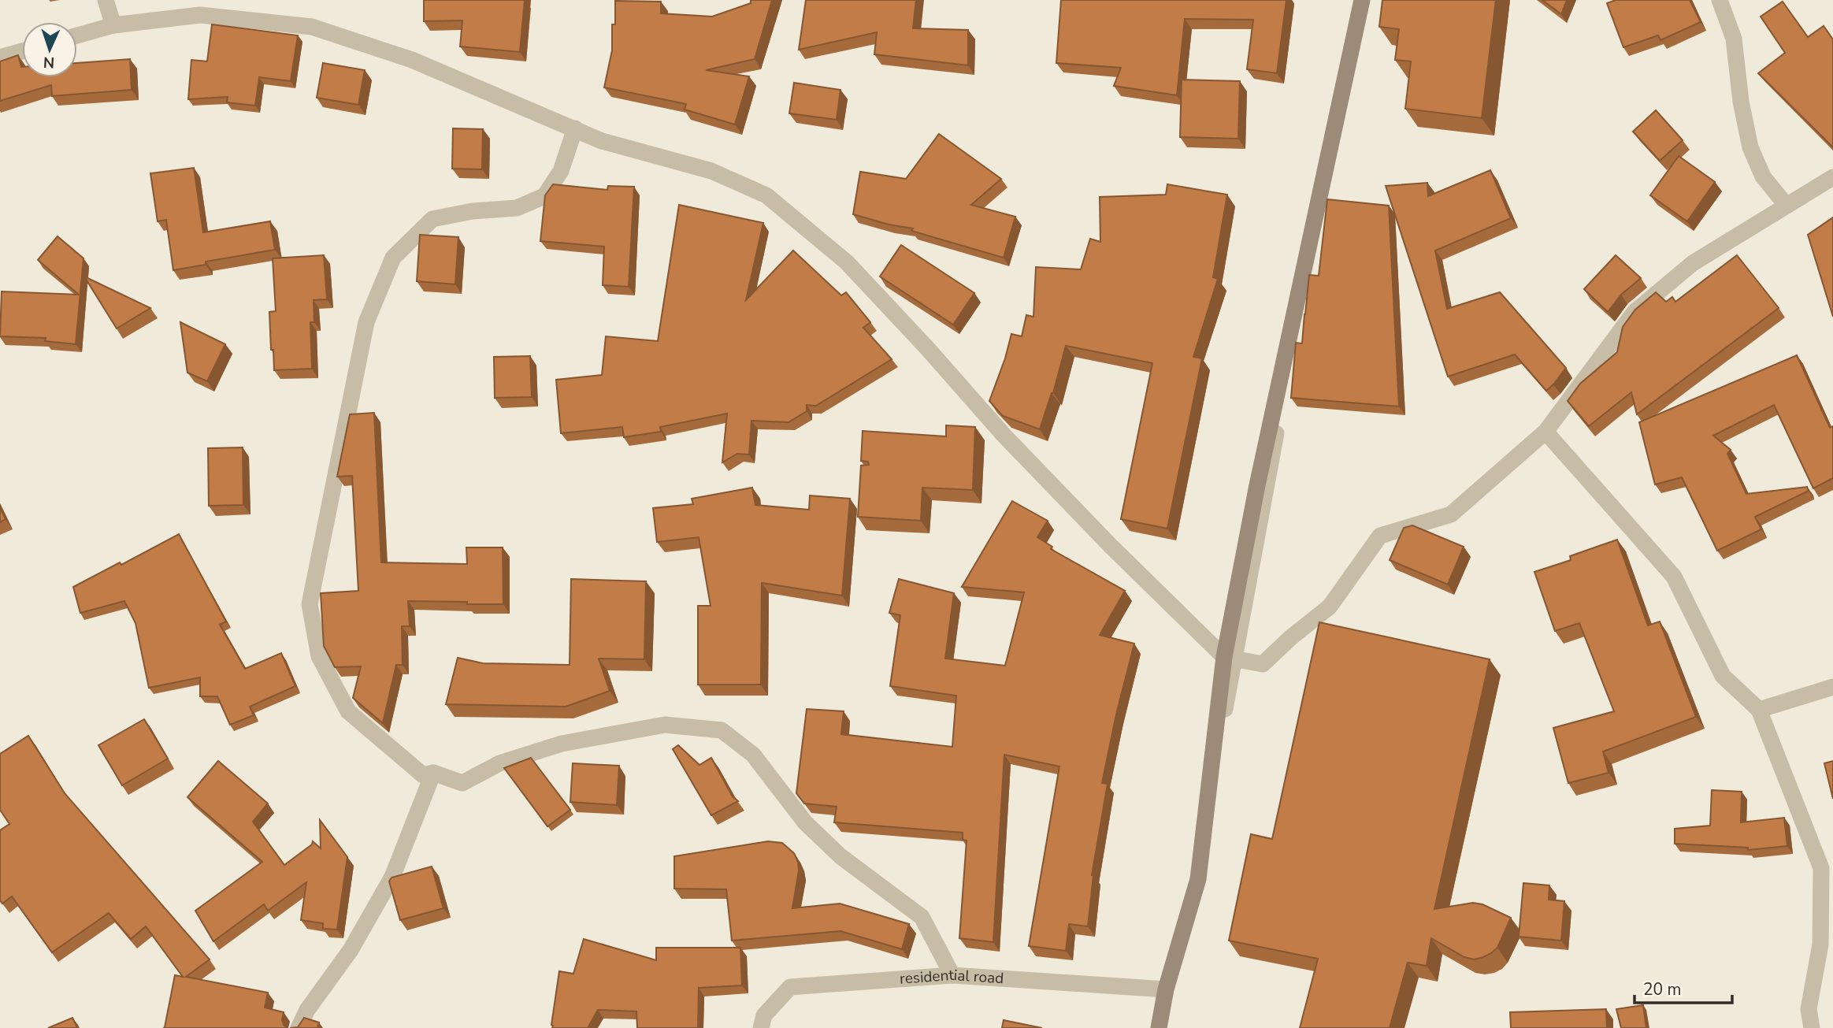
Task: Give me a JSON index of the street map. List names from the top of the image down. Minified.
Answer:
{"streets":{"street":["residential road"]},"scale_bar":"20 m","north":"bottom"}
